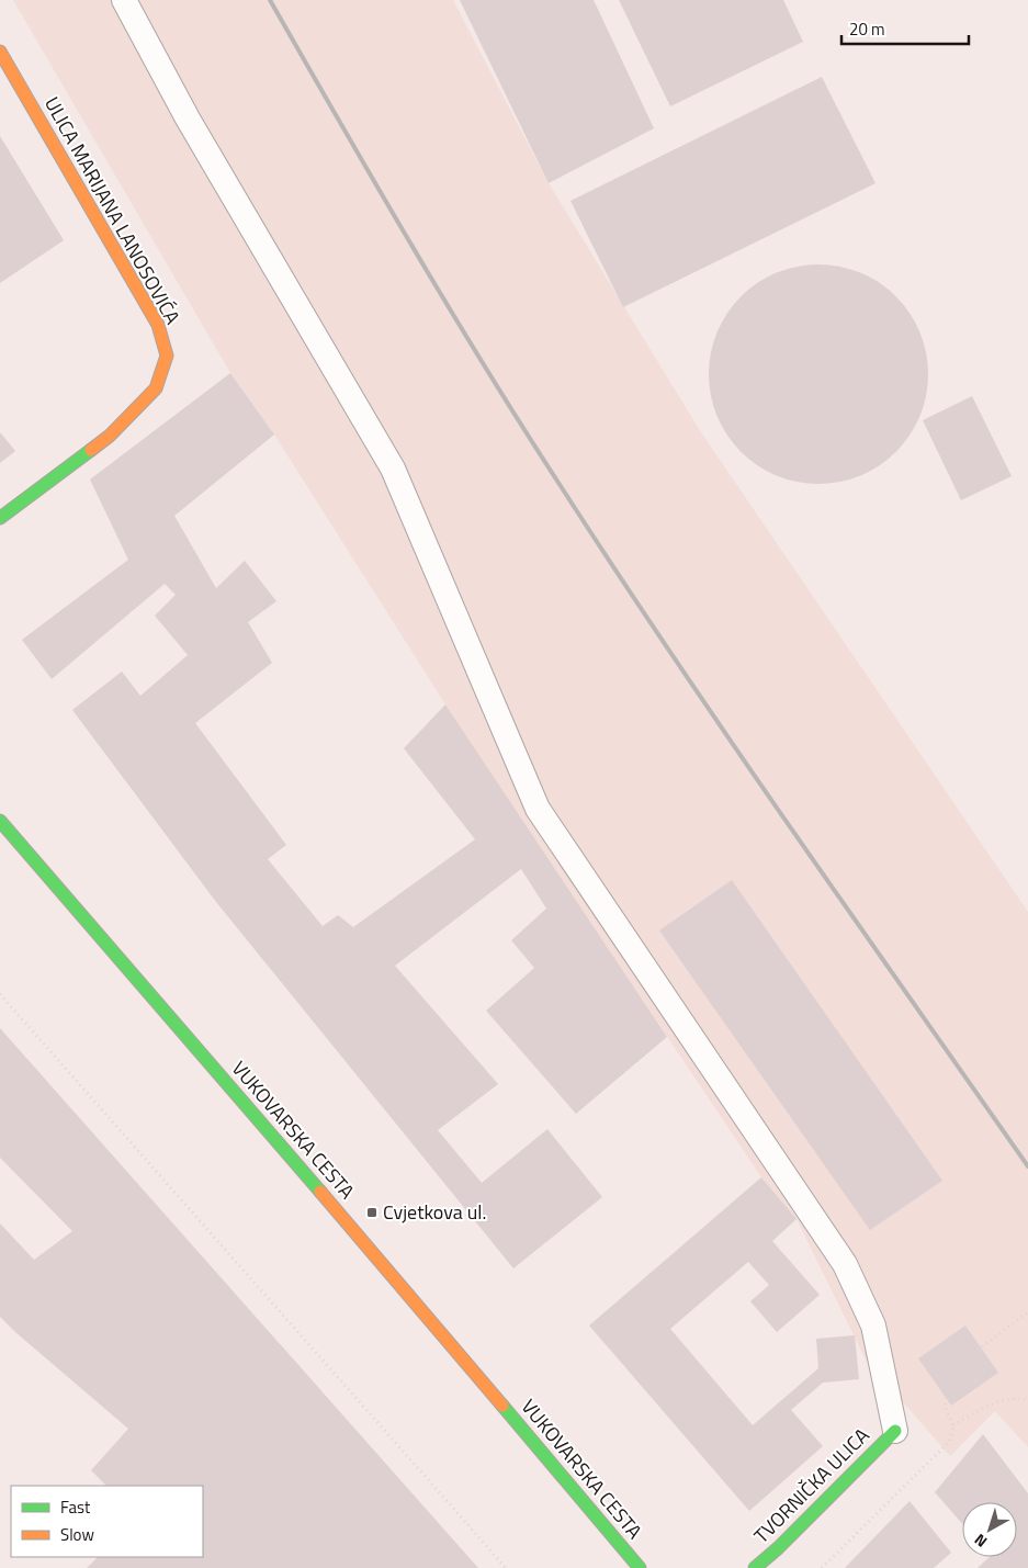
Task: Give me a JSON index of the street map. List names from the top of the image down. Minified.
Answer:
{"streets":{"main road":["ULICA MARIJANA LANOSOVIĆA","VUKOVARSKA CESTA","TVORNIČKA ULICA"]},"places":{"transit":["Cvjetkova ul."]},"legend":["Fast","Slow"],"scale_bar":"20 m","north":"bottom left"}
